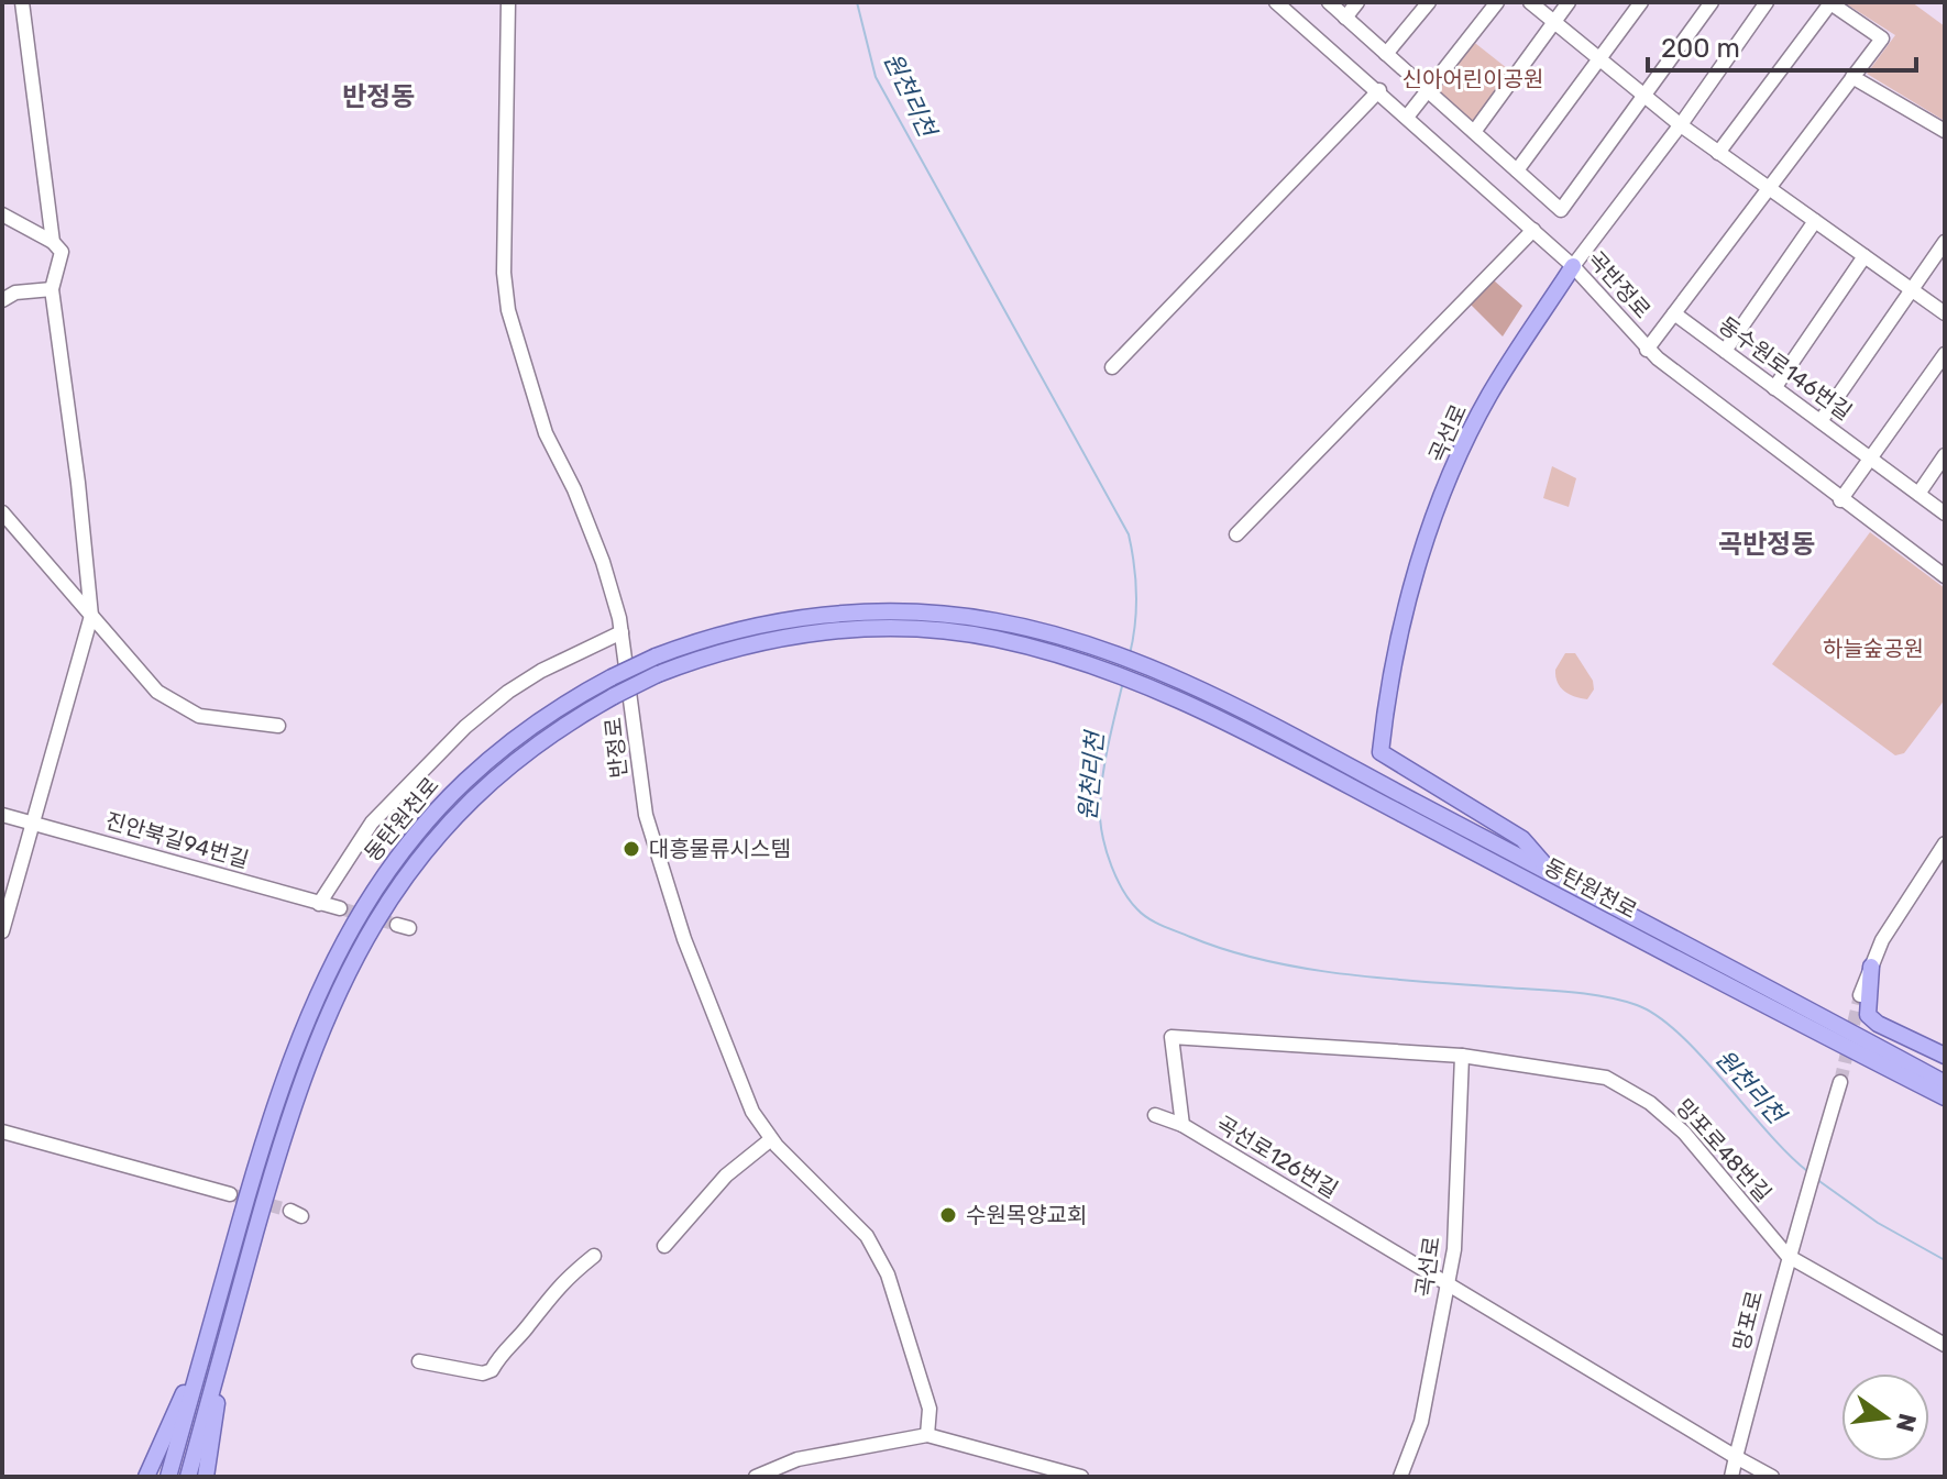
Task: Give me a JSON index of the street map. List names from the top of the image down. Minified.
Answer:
{"streets":{"main road":["곡선로","동탄원천로"],"street":["곡반정로","동수원로146번길","반정로","진안북길94번길","망포로48번길","곡선로126번길","망포로"]},"crossings":[["곡반정로","곡선로"],["곡선로","동탄원천로"],["곡선로","망포로48번길"],["곡선로","곡선로126번길"],["망포로48번길","곡선로126번길"],["망포로48번길","망포로"],["곡선로126번길","망포로"]],"districts":["반정동","곡반정동"],"water":["원천리천"],"parks":["신아어린이공원","하늘숲공원"],"places":["대흥물류시스템","수원목양교회"],"scale_bar":"200 m","north":"right"}
